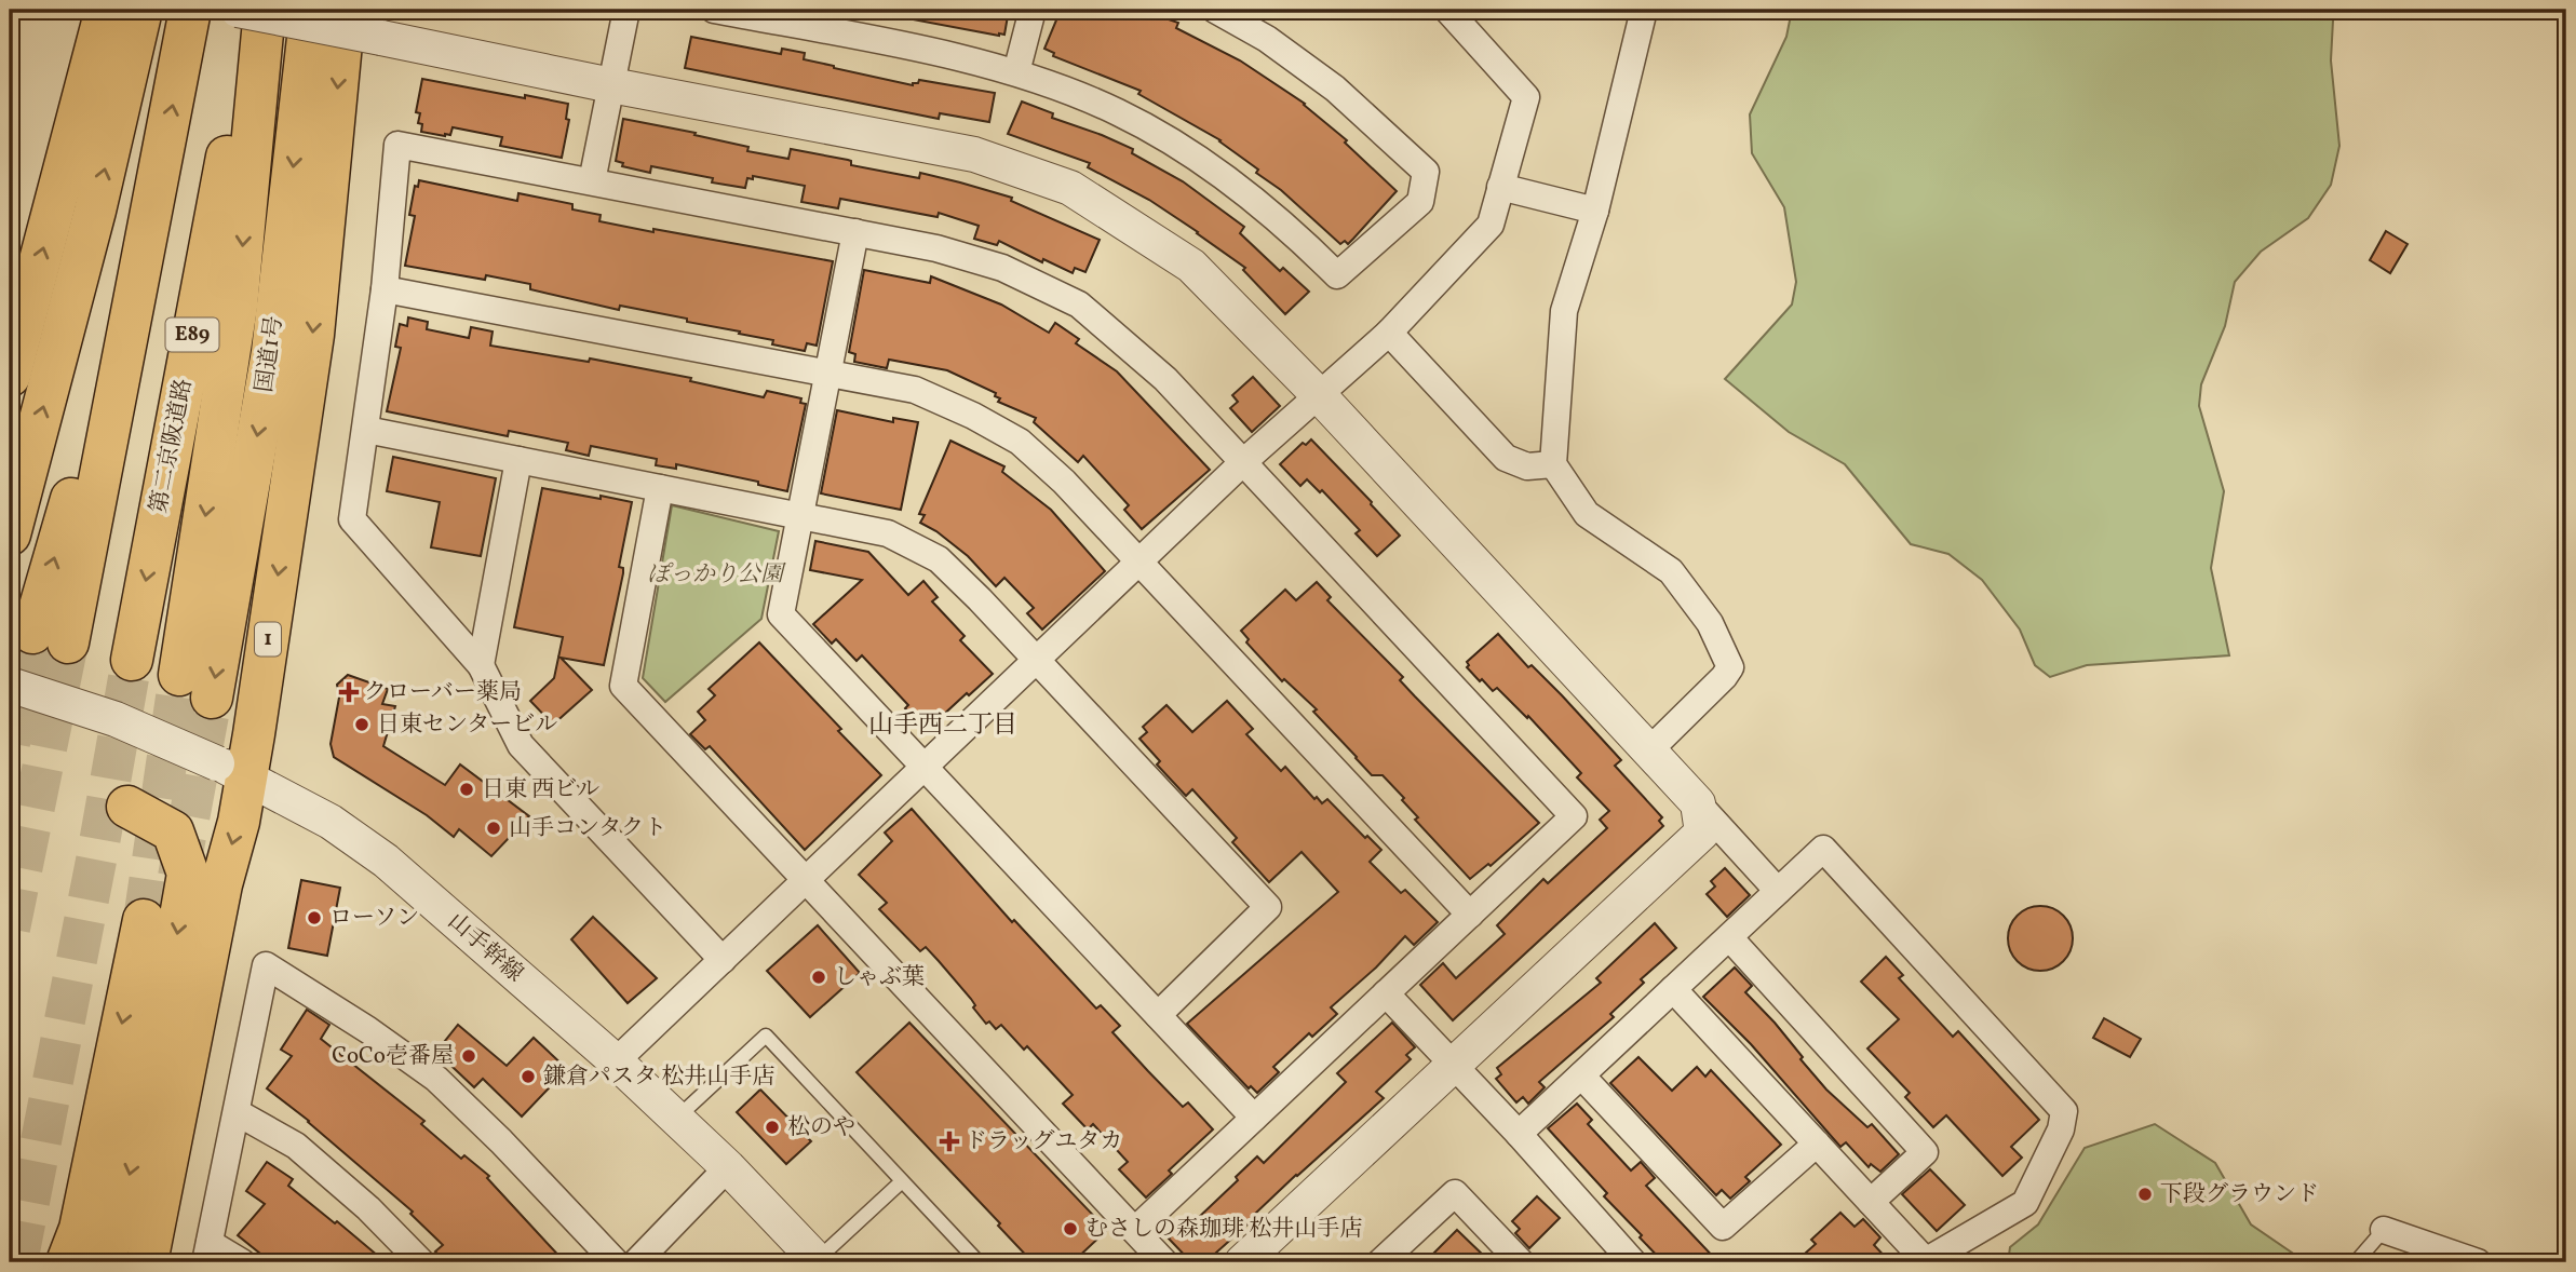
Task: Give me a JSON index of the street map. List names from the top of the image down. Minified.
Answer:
{"streets":{"highway":["E89","国道1号","第二京阪道路","1"],"street":["山手幹線"]},"crossings":[["1","山手幹線"]],"districts":["山手西二丁目"],"parks":["ぽっかり公園"],"places":{"health":["クローバー薬局","ドラッグユタカ"],"other":["日東センタービル","日東 西ビル","山手コンタクト","ローソン","しゃぶ葉","CoCo壱番屋","鎌倉パスタ 松井山手店","松のや","下段グラウンド","むさしの森珈琲 松井山手店"]}}
